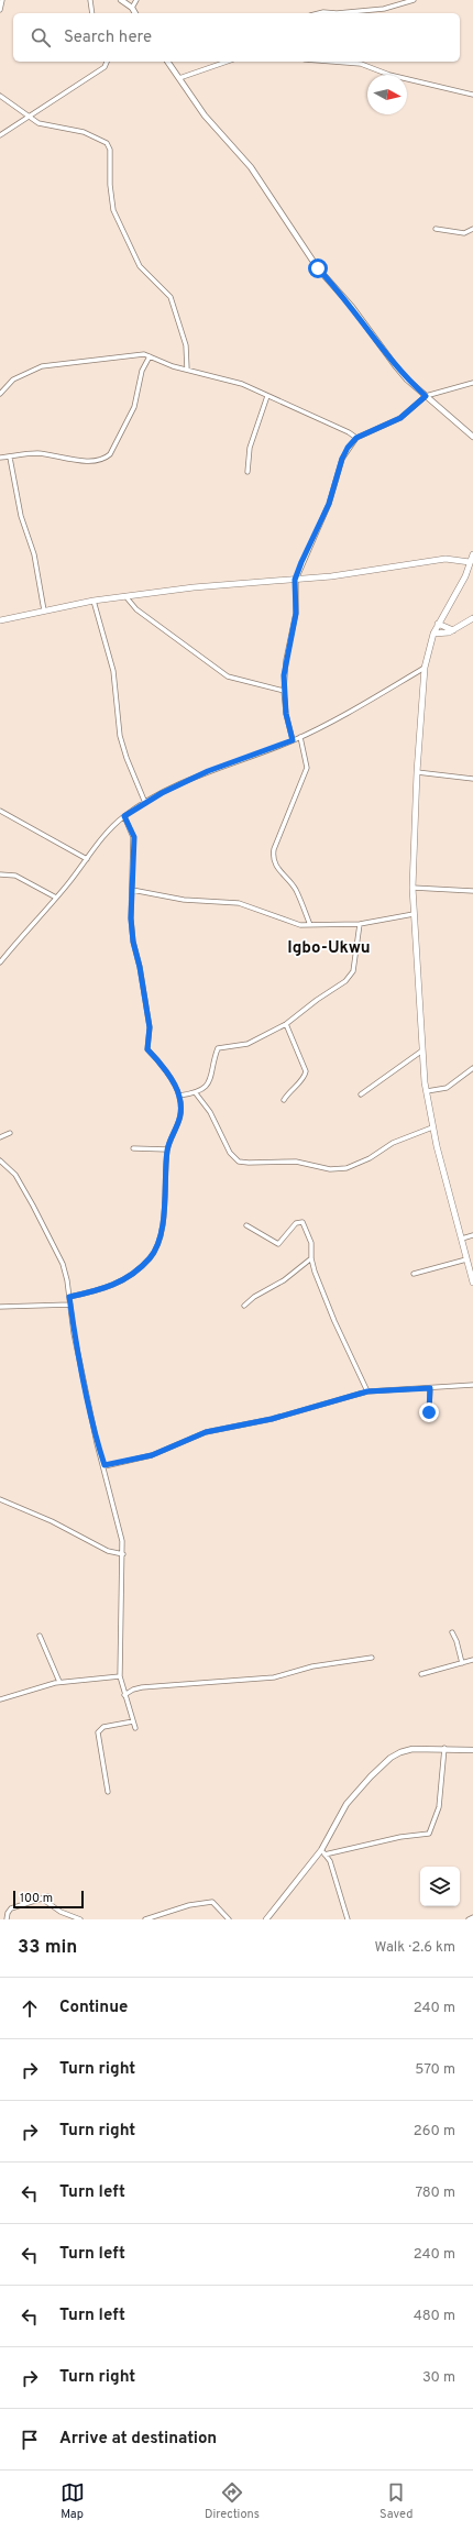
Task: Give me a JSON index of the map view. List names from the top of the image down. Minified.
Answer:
{"districts":["Igbo-Ukwu"],"scale_bar":"100 m","north":"right","page":{"search":"Search here","scale":"100 m","heading":["33 min","Walk · 2.6 km"],"list":[["Continue","240 m"],["Turn right","570 m"],["Turn right","260 m"],["Turn left","780 m"],["Turn left","240 m"],["Turn left","480 m"],["Turn right","30 m"],"Arrive at destination"],"nav":["Map","Directions","Saved"]}}
